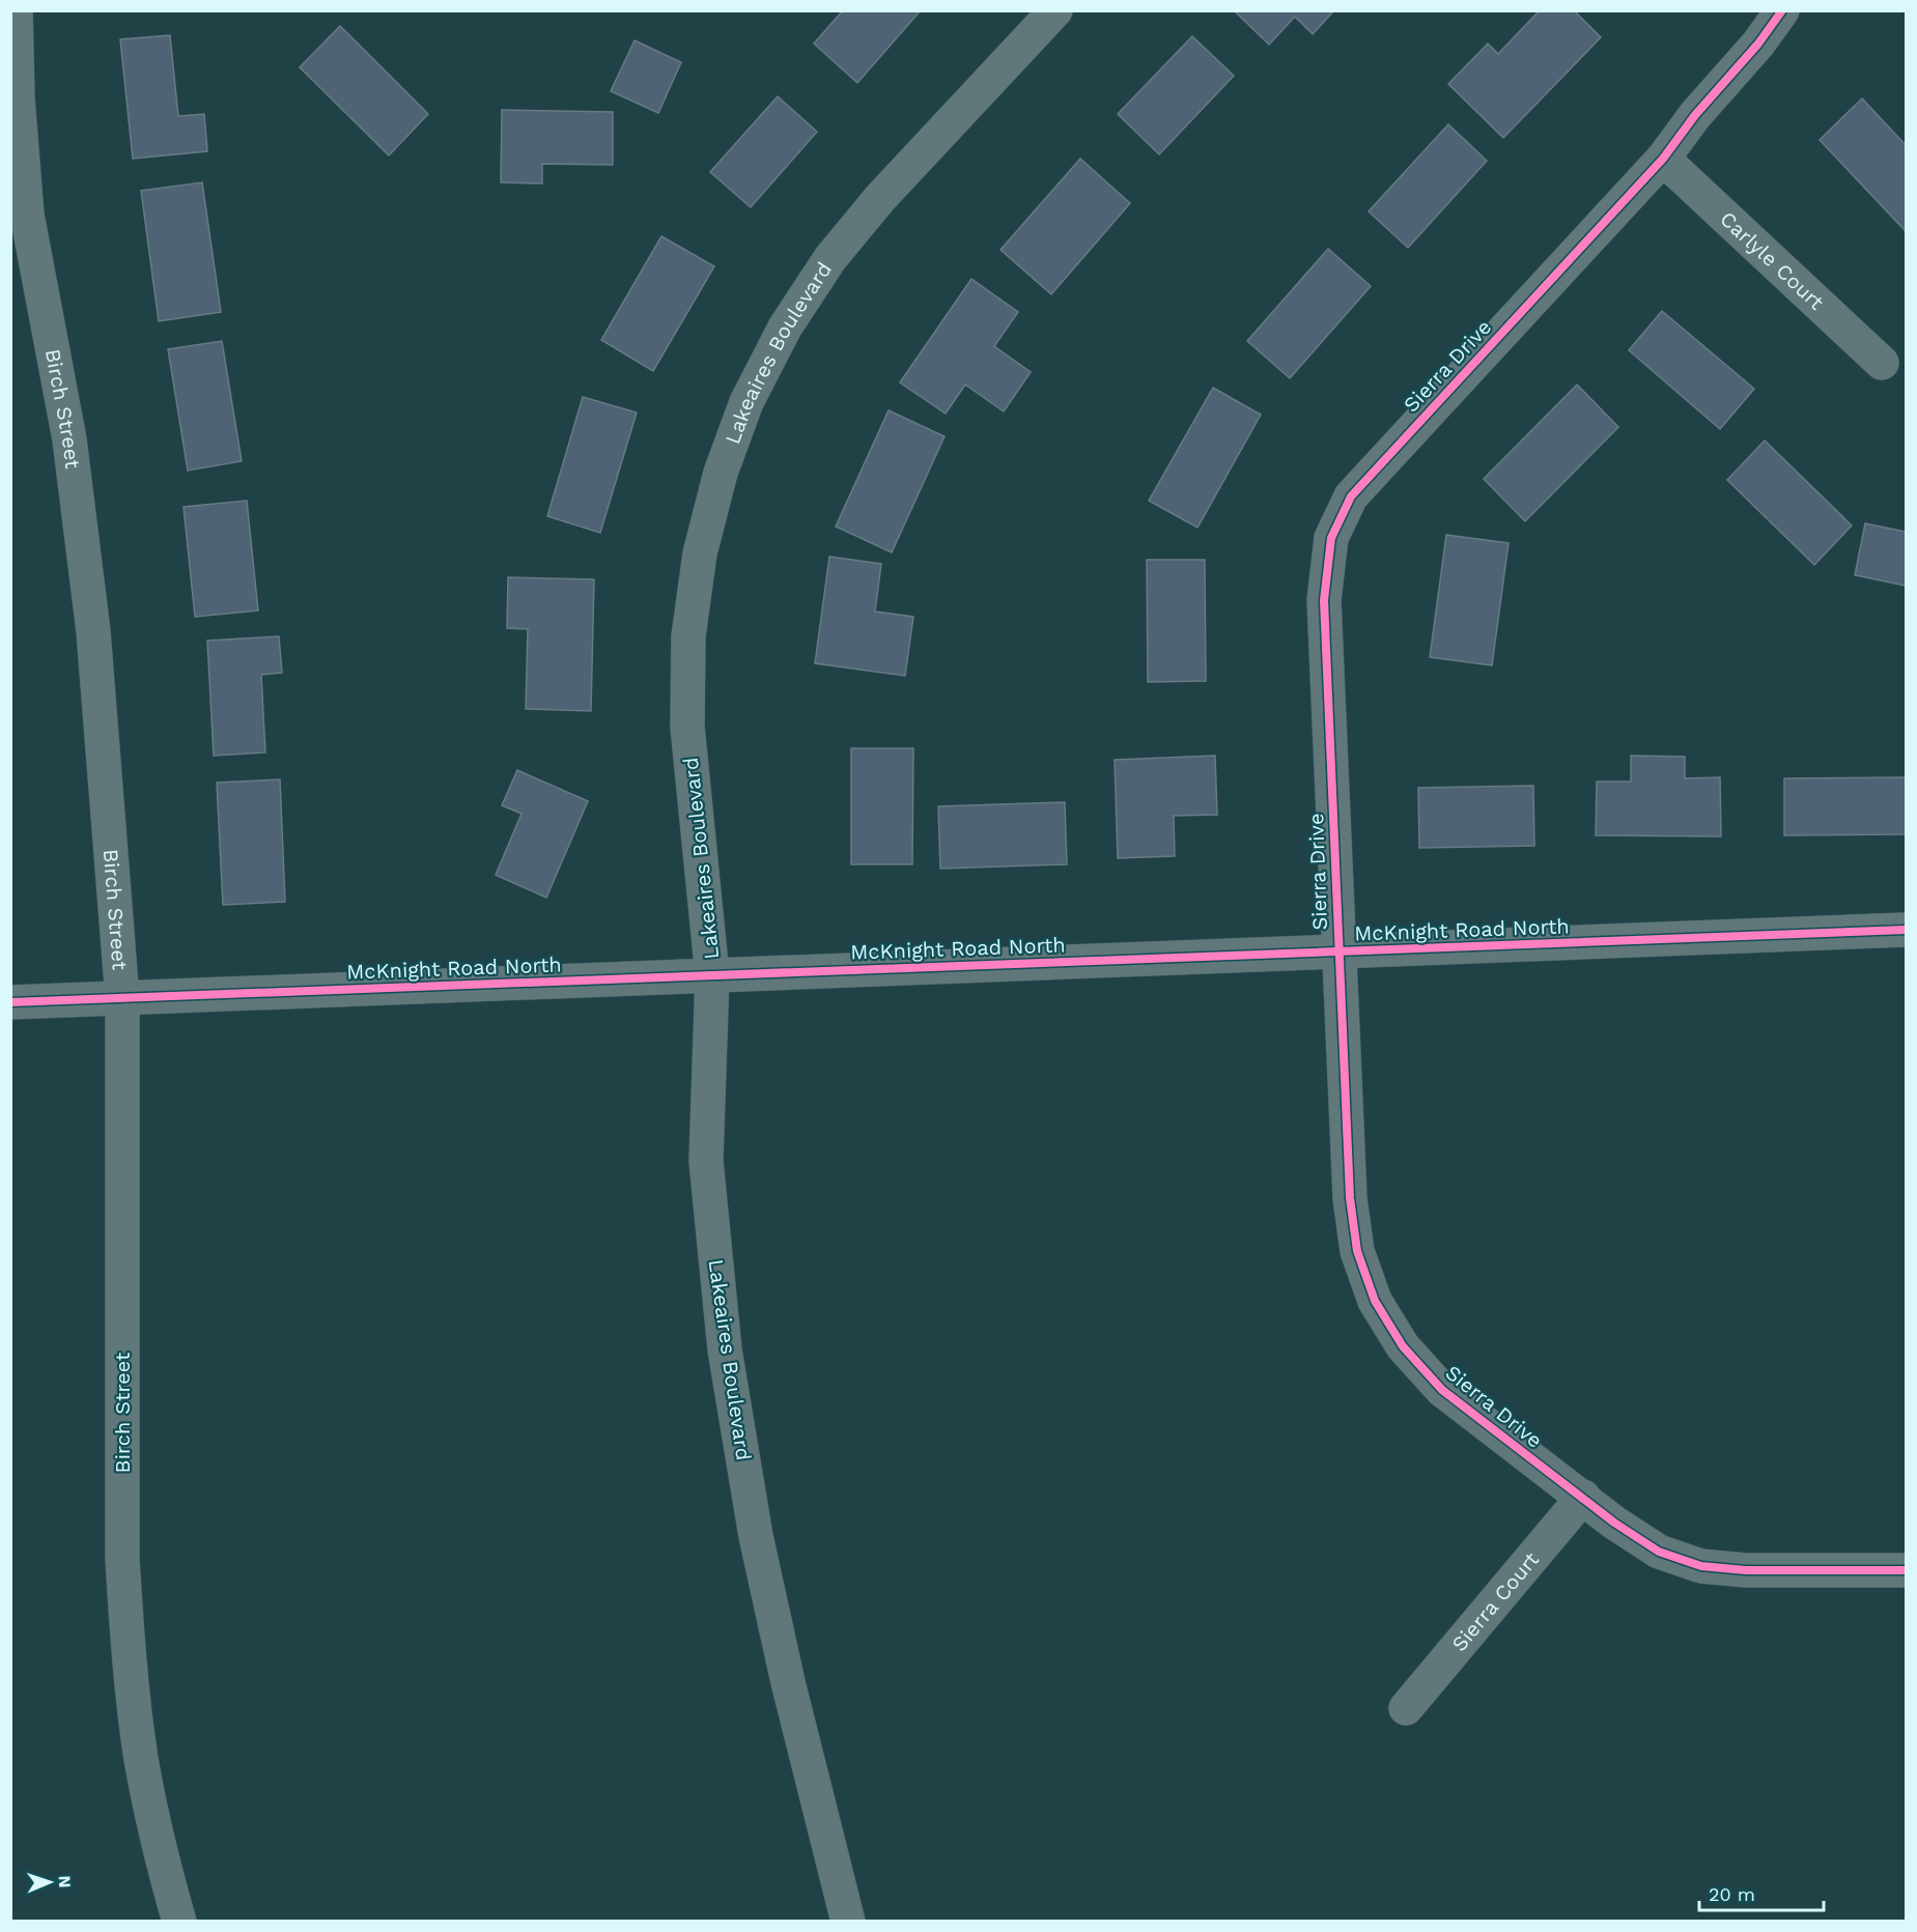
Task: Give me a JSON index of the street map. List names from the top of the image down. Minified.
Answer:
{"streets":{"street":["Carlyle Court","Lakeaires Boulevard","Sierra Drive","Birch Street","McKnight Road North","Sierra Court"]},"crossings":[["Carlyle Court","Sierra Drive"],["Lakeaires Boulevard","McKnight Road North"],["Sierra Drive","McKnight Road North"],["Sierra Drive","Sierra Court"],["Birch Street","McKnight Road North"]],"scale_bar":"20 m","north":"right"}
